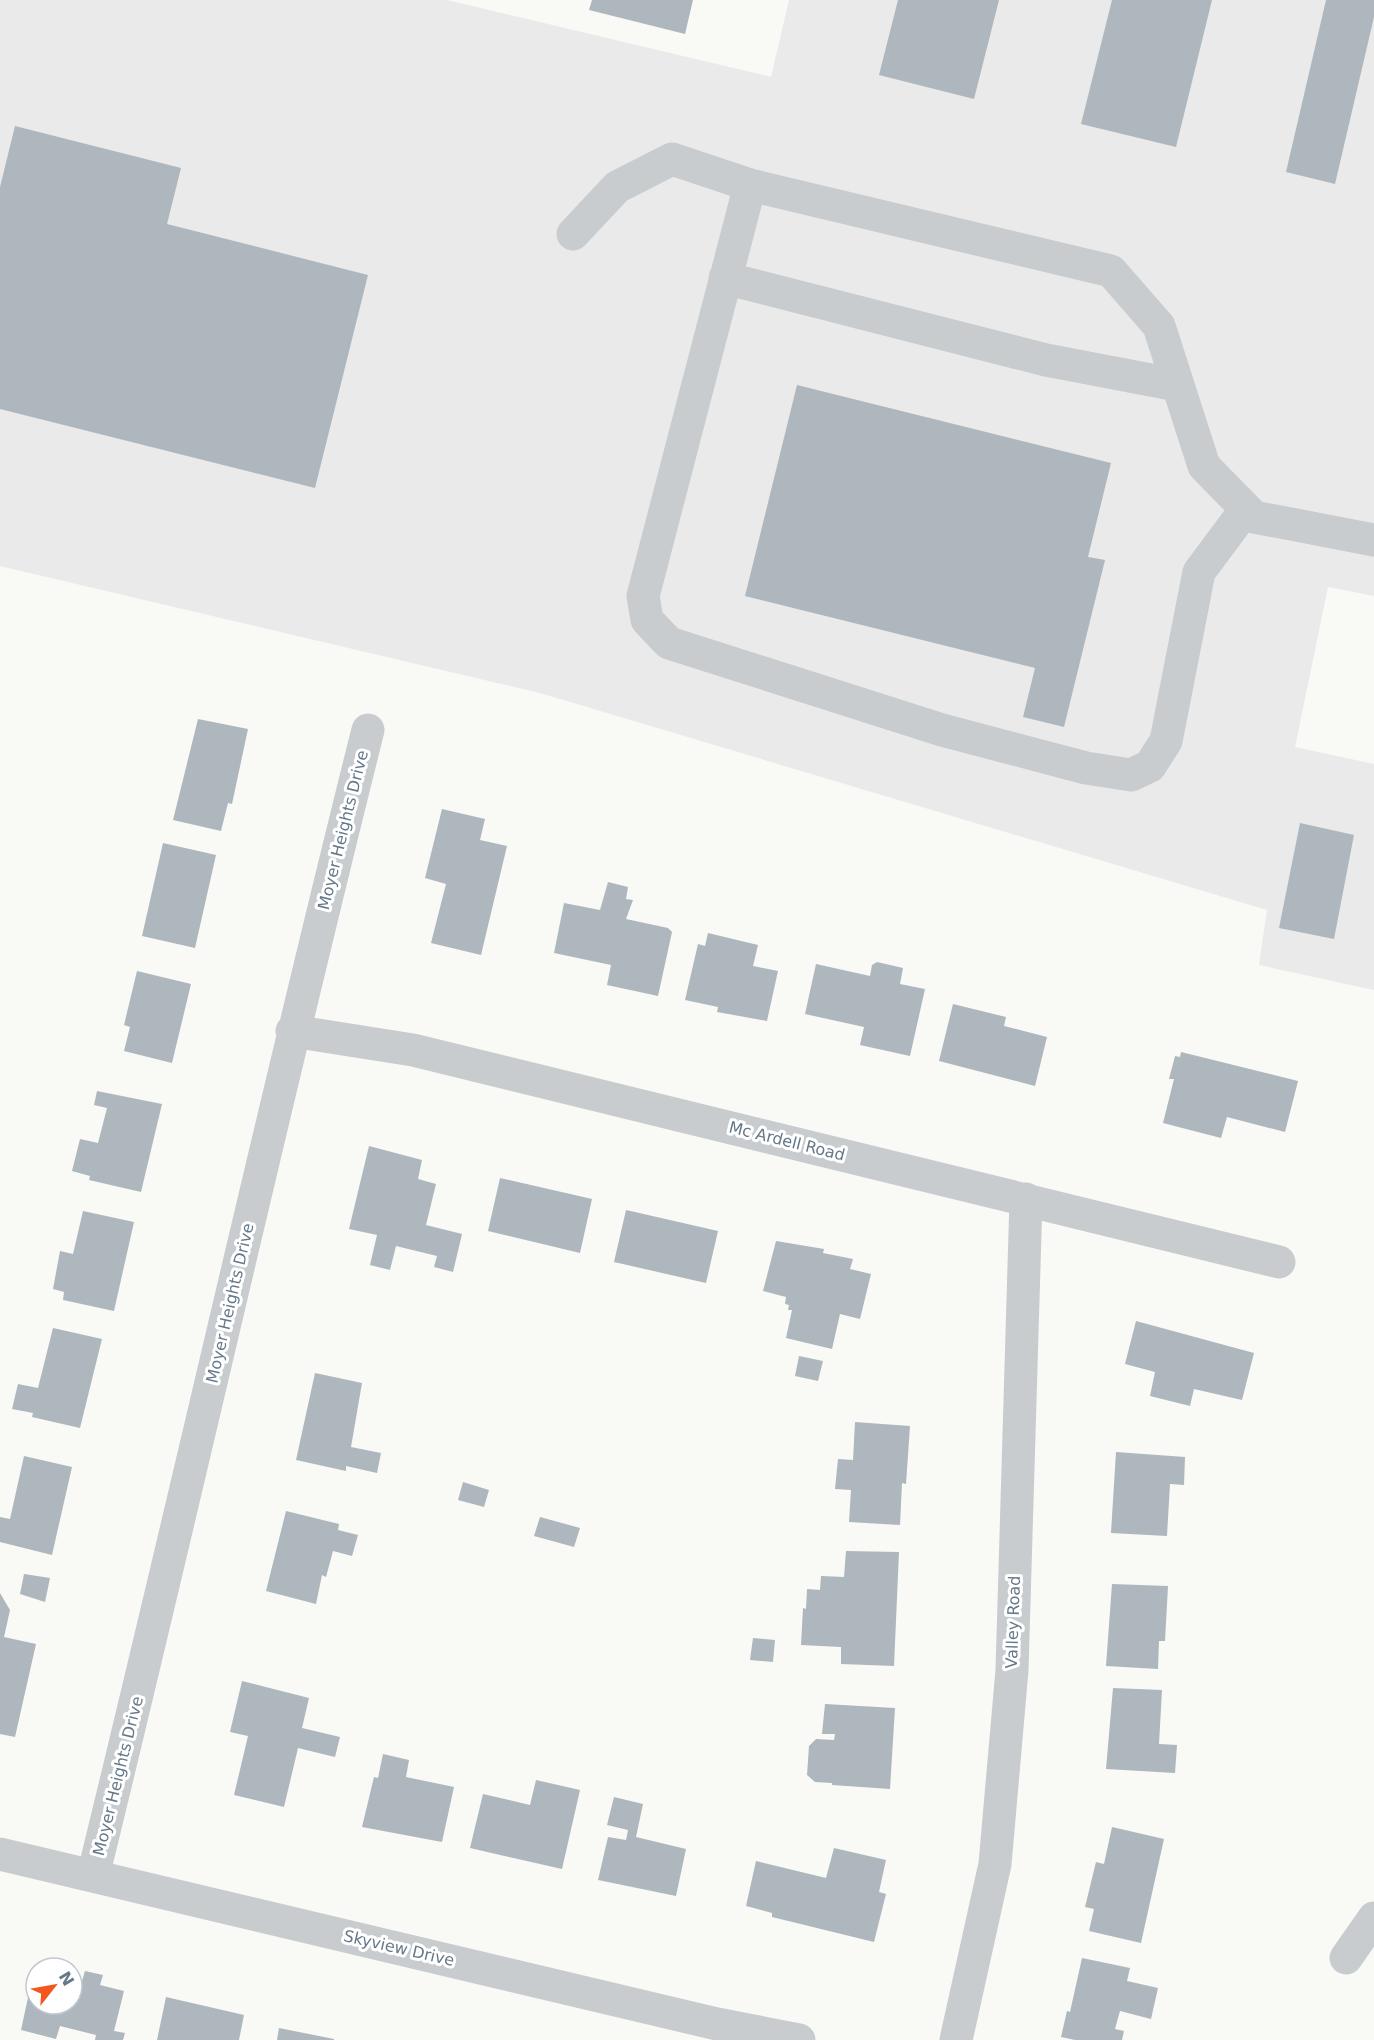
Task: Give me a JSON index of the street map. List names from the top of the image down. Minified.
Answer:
{"streets":{"street":["Moyer Heights Drive","Mc Ardell Road","Valley Road","Skyview Drive"]},"crossings":[["Moyer Heights Drive","Mc Ardell Road"],["Moyer Heights Drive","Skyview Drive"],["Mc Ardell Road","Valley Road"]],"north":"top right"}
